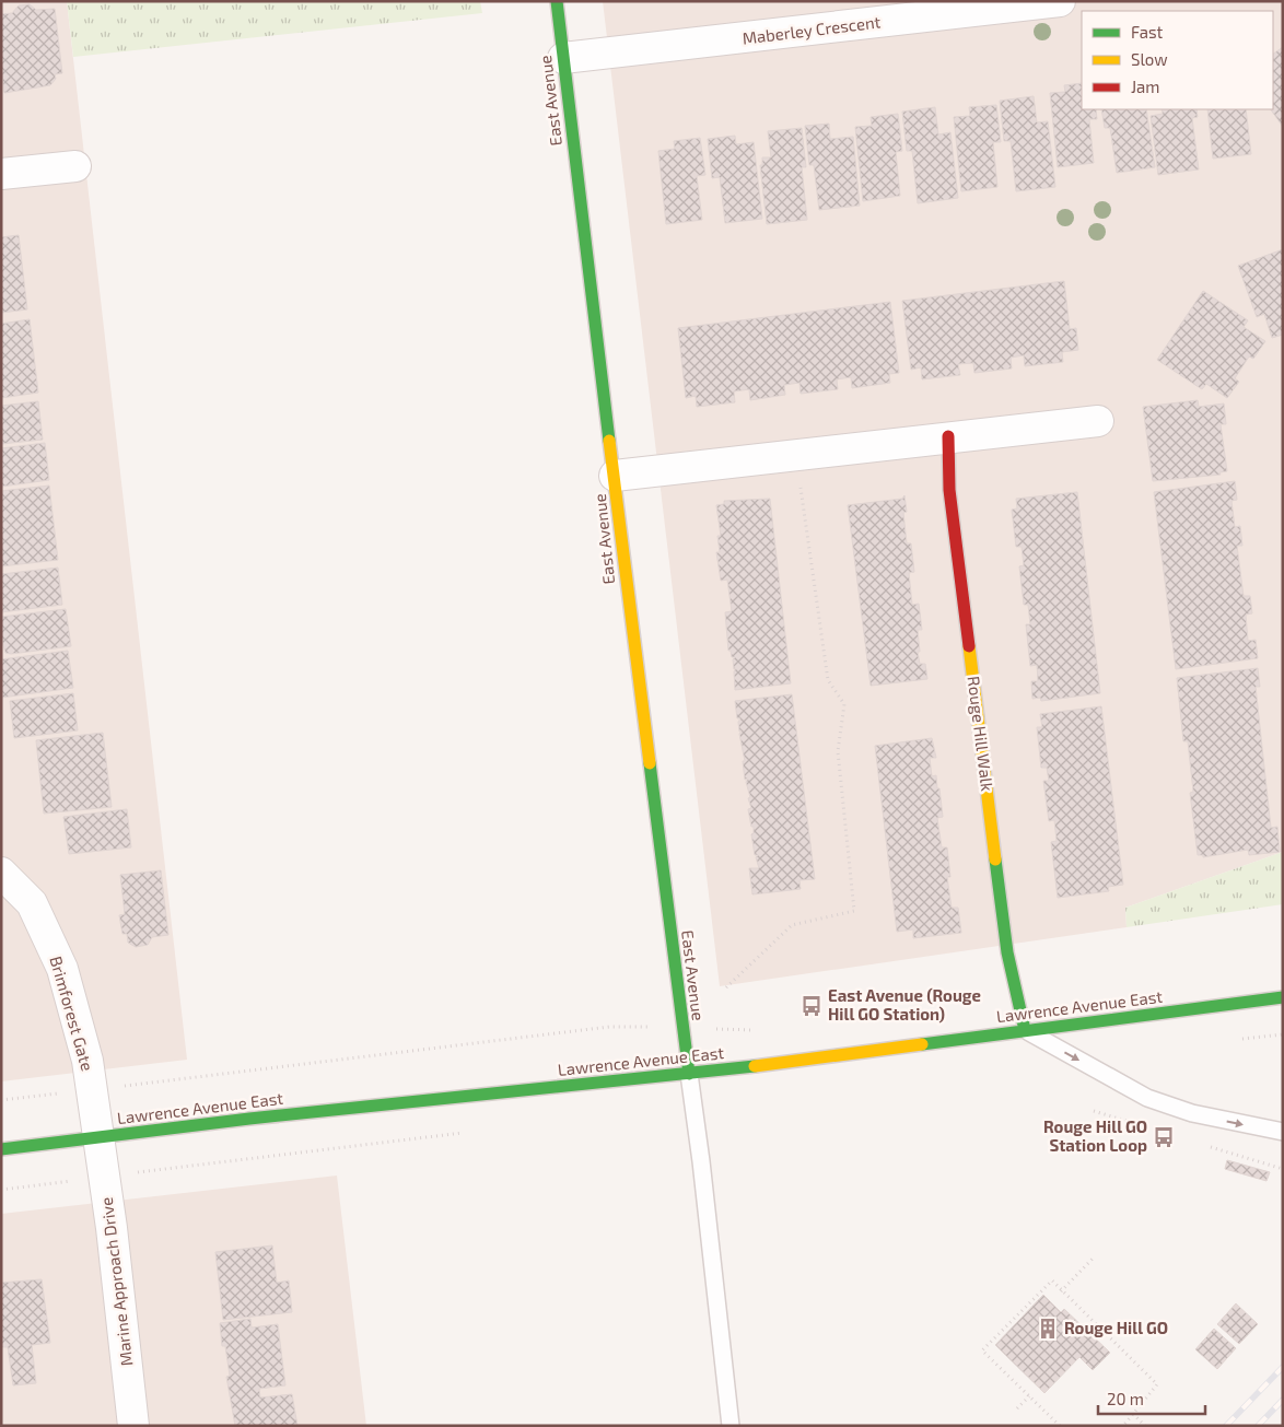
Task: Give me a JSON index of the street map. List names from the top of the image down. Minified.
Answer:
{"streets":{"street":["Maberley Crescent","East Avenue","Rouge Hill Walk","Lawrence Avenue East","Brimforest Gate","Marine Approach Drive"]},"crossings":[["Maberley Crescent","East Avenue"],["East Avenue","Lawrence Avenue East"],["Rouge Hill Walk","Lawrence Avenue East"],["Lawrence Avenue East","Brimforest Gate"],["Lawrence Avenue East","Marine Approach Drive"],["Brimforest Gate","Marine Approach Drive"]],"places":{"bus stop":["East Avenue (Rouge Hill GO Station)","Rouge Hill GO Station Loop"],"building":["Rouge Hill GO"]},"legend":["Fast","Slow","Jam"],"scale_bar":"20 m"}
